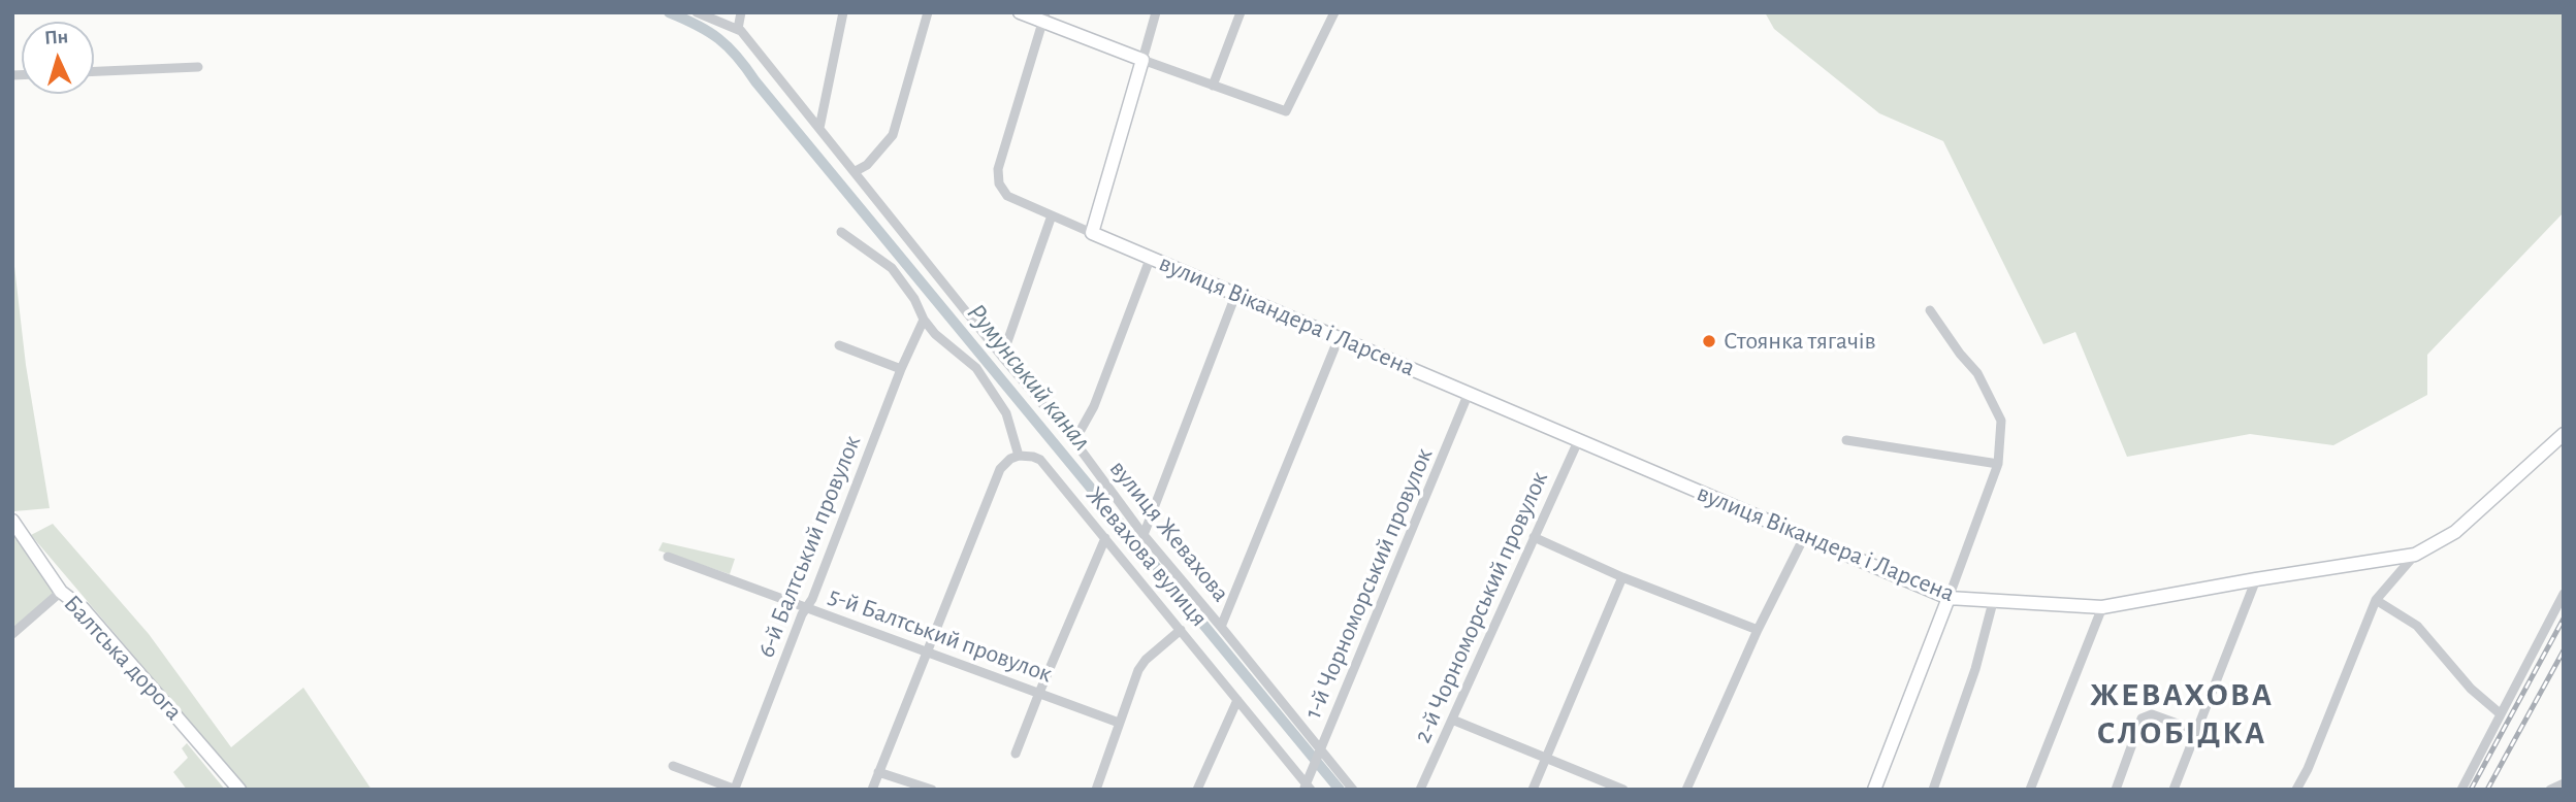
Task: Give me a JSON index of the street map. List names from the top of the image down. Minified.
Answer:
{"streets":{"street":["вулиця Вікандера і Ларсена","вулиця Жевахова","6-й Балтський провулок","Жевахова вулиця","1-й Чорноморський провулок","2-й Чорноморський провулок","5-й Балтський провулок","Балтська дорога"]},"crossings":[["вулиця Вікандера і Ларсена","1-й Чорноморський провулок"],["вулиця Вікандера і Ларсена","2-й Чорноморський провулок"],["вулиця Жевахова","1-й Чорноморський провулок"],["6-й Балтський провулок","5-й Балтський провулок"],["Жевахова вулиця","1-й Чорноморський провулок"]],"districts":["ЖЕВАХОВА СЛОБІДКА"],"water":["Румунський канал"],"places":["Стоянка тягачів"],"north":"top"}
